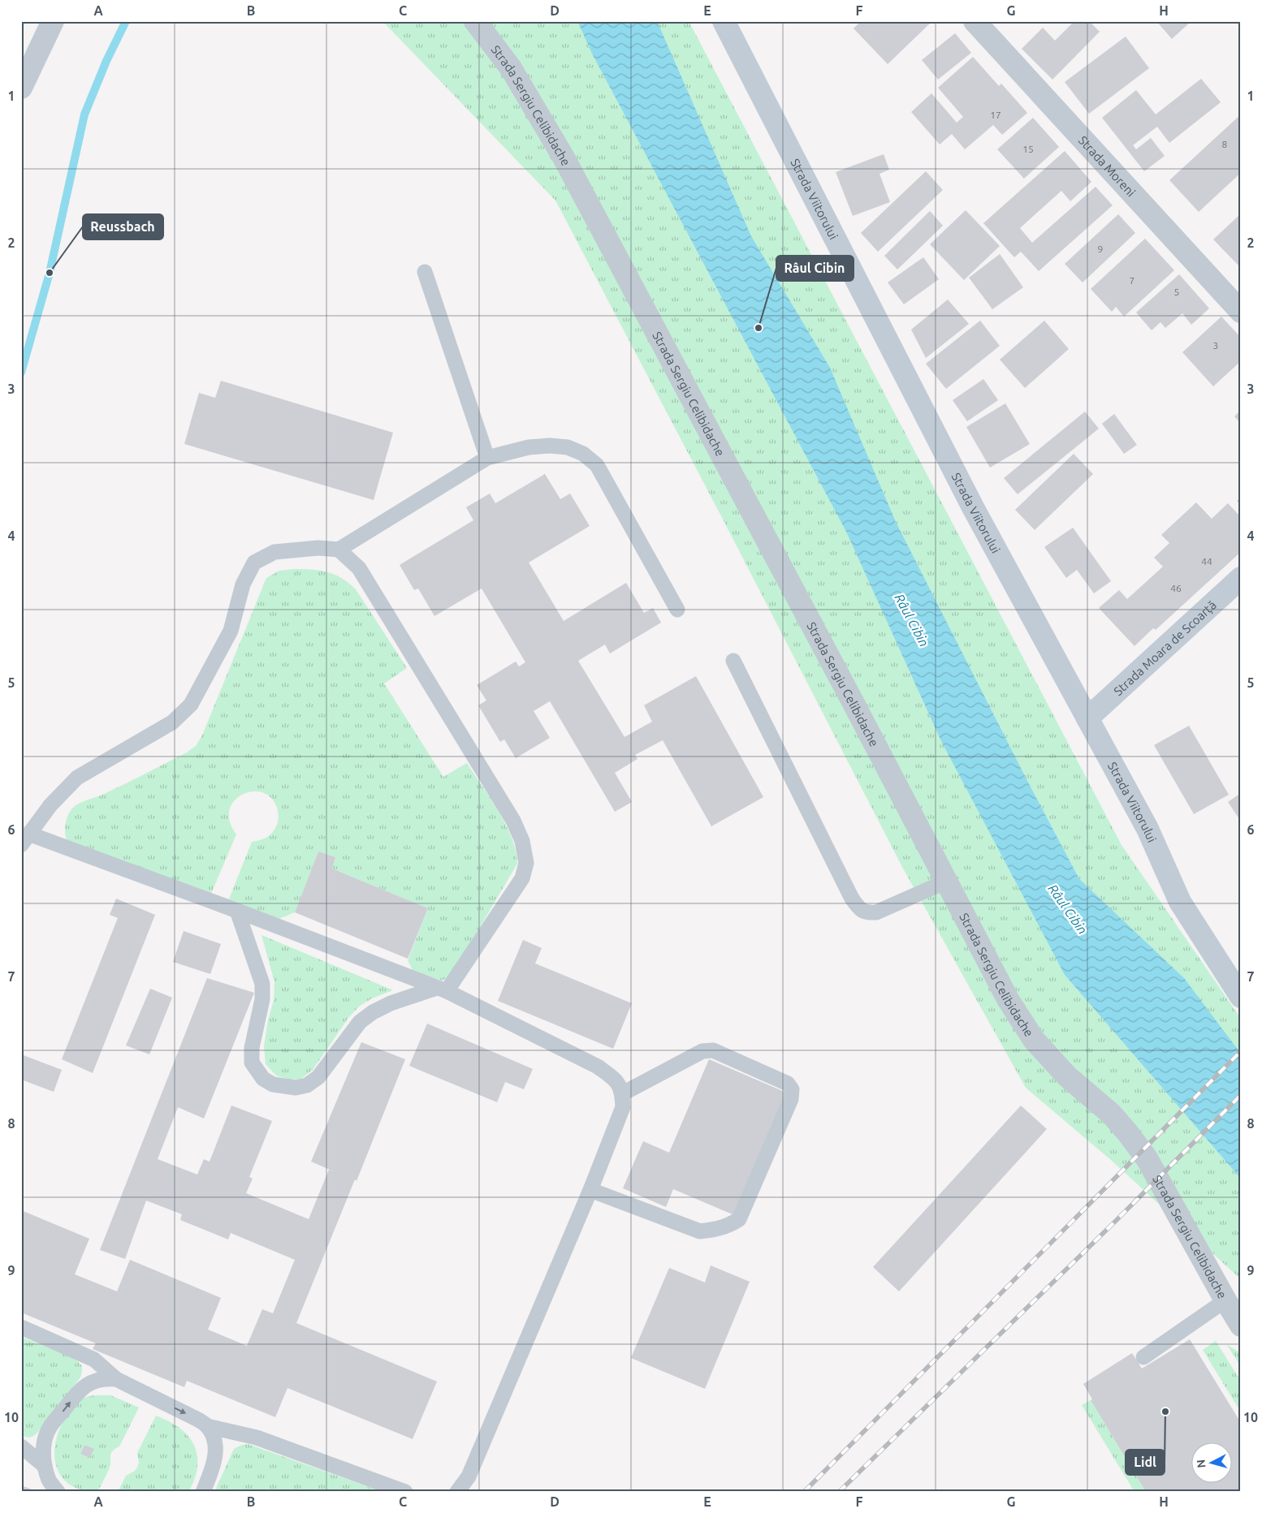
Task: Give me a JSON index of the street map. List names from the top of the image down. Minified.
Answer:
{"streets":{"street":["Strada Sergiu Celibidache","Strada Moreni","Strada Viitorului","Strada Moara de Scoarță"]},"crossings":[["Strada Viitorului","Strada Moara de Scoarță"]],"water":["Râul Cibin"],"places":["Reussbach","Râul Cibin","Lidl"],"house_numbers":["17","8","15","9","7","5","3","44","46"],"north":"left","grid":{"columns":["A","B","C","D","E","F","G","H"],"rows":["1","2","3","4","5","6","7","8","9","10"]}}
